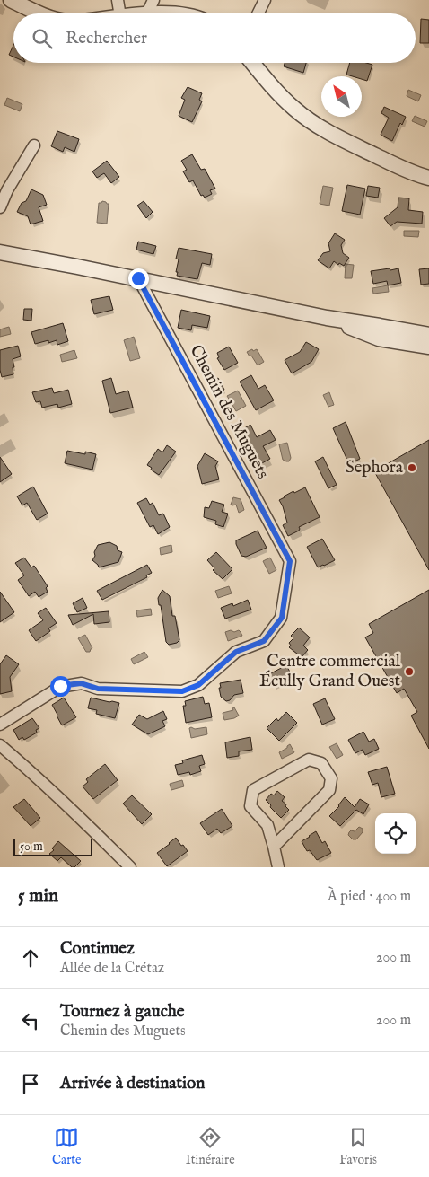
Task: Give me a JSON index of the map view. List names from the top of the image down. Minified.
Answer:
{"streets":{"street":["Chemin des Muguets"]},"places":["Sephora","Centre commercial Écully Grand Ouest"],"scale_bar":"50 m","north":"top left","page":{"search":"Rechercher","scale":"50 m","heading":["5 min","À pied · 400 m"],"list":[["Continuez","Allée de la Crétaz","200 m"],["Tournez à gauche","Chemin des Muguets","200 m"],"Arrivée à destination"],"nav":["Carte","Itinéraire","Favoris"]}}
